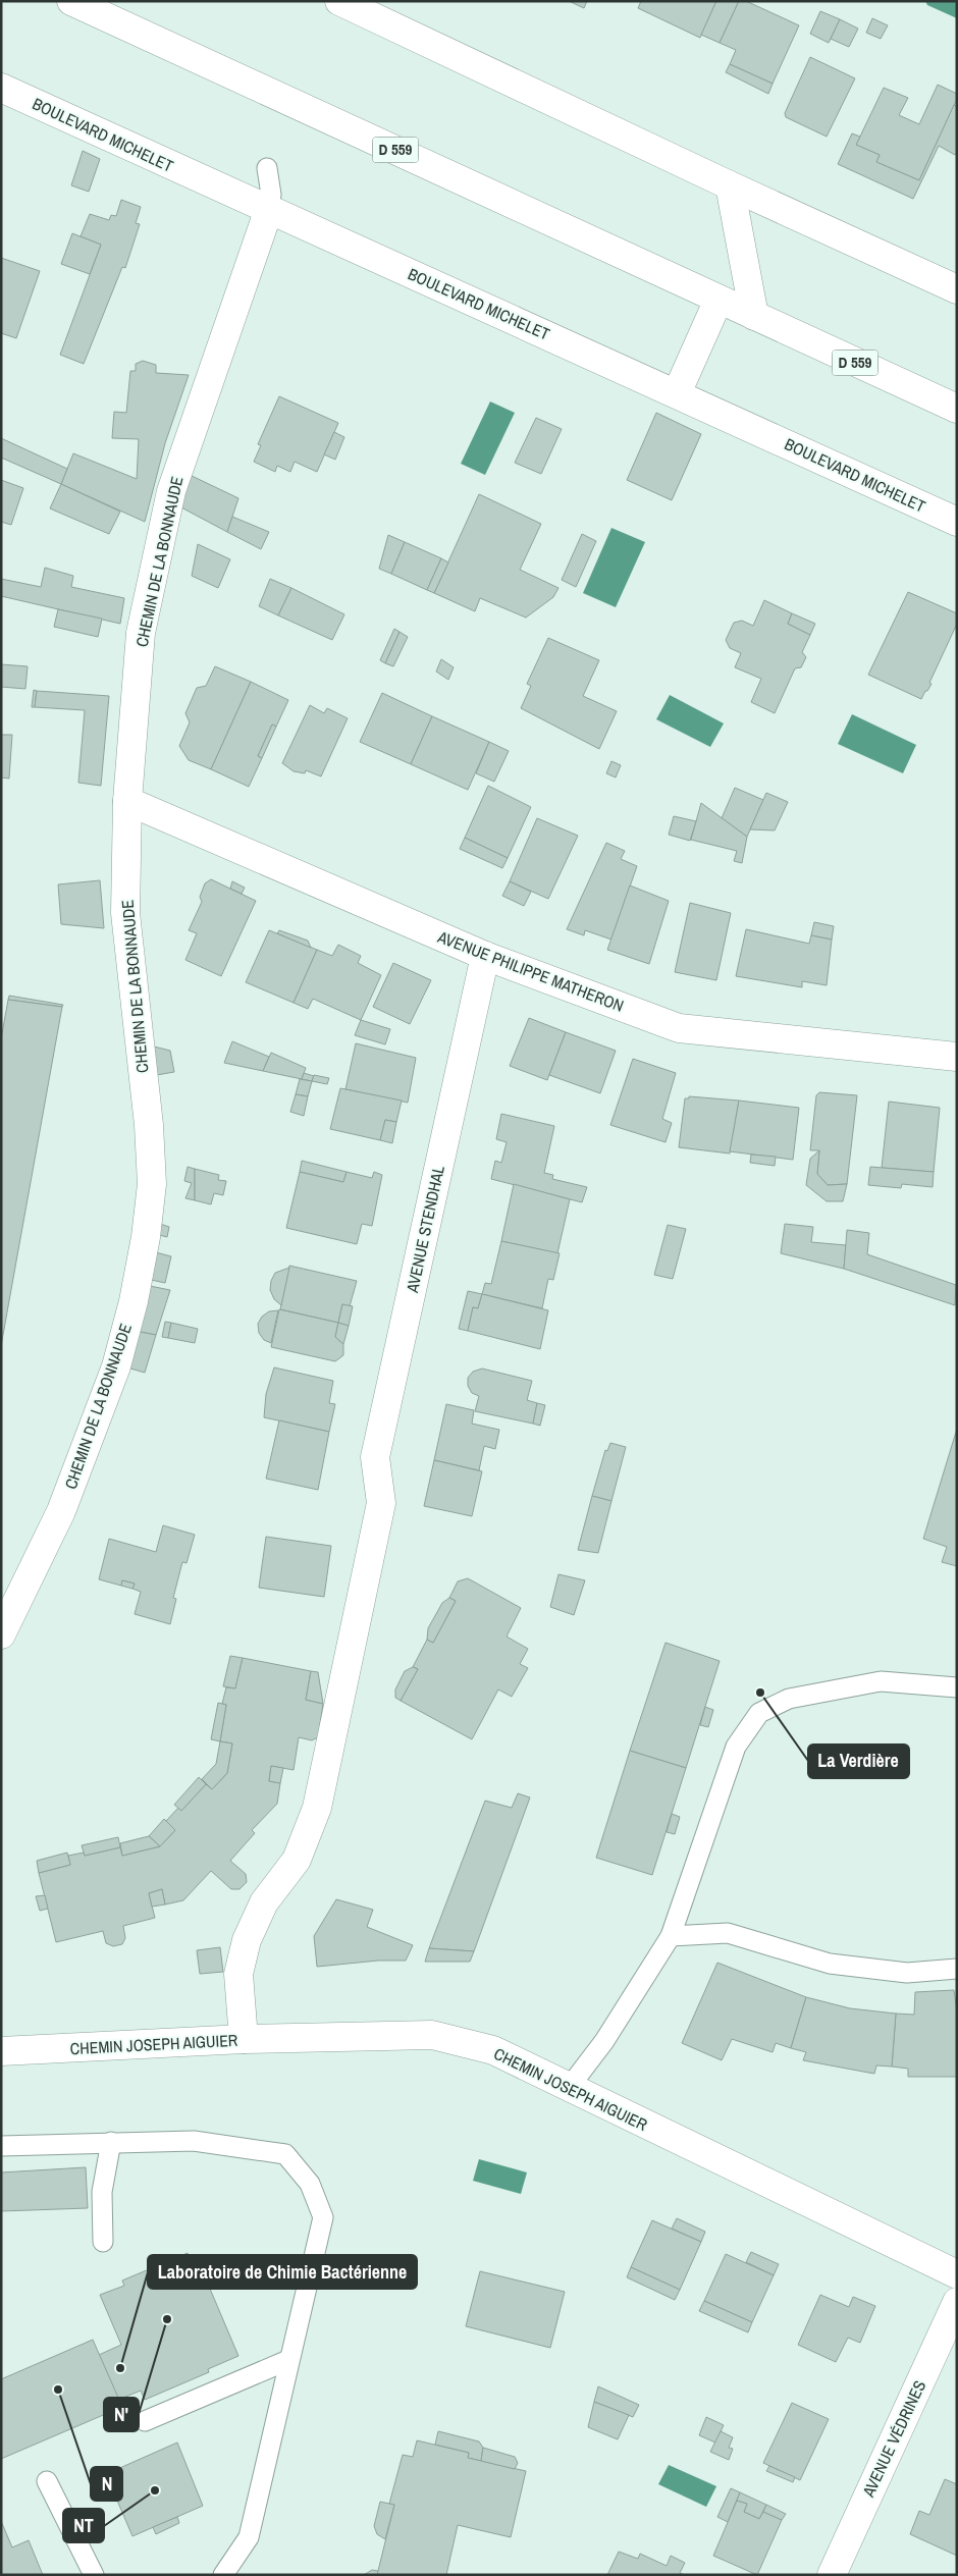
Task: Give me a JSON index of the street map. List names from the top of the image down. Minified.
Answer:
{"streets":{"street":["BOULEVARD MICHELET","D 559","CHEMIN DE LA BONNAUDE","AVENUE PHILIPPE MATHERON","AVENUE STENDHAL","CHEMIN JOSEPH AIGUIER","AVENUE VÉDRINES"]},"crossings":[["BOULEVARD MICHELET","CHEMIN DE LA BONNAUDE"],["CHEMIN DE LA BONNAUDE","AVENUE PHILIPPE MATHERON"],["AVENUE PHILIPPE MATHERON","AVENUE STENDHAL"],["AVENUE STENDHAL","CHEMIN JOSEPH AIGUIER"]],"places":["La Verdière","N'","Laboratoire de Chimie Bactérienne","N","NT"]}
